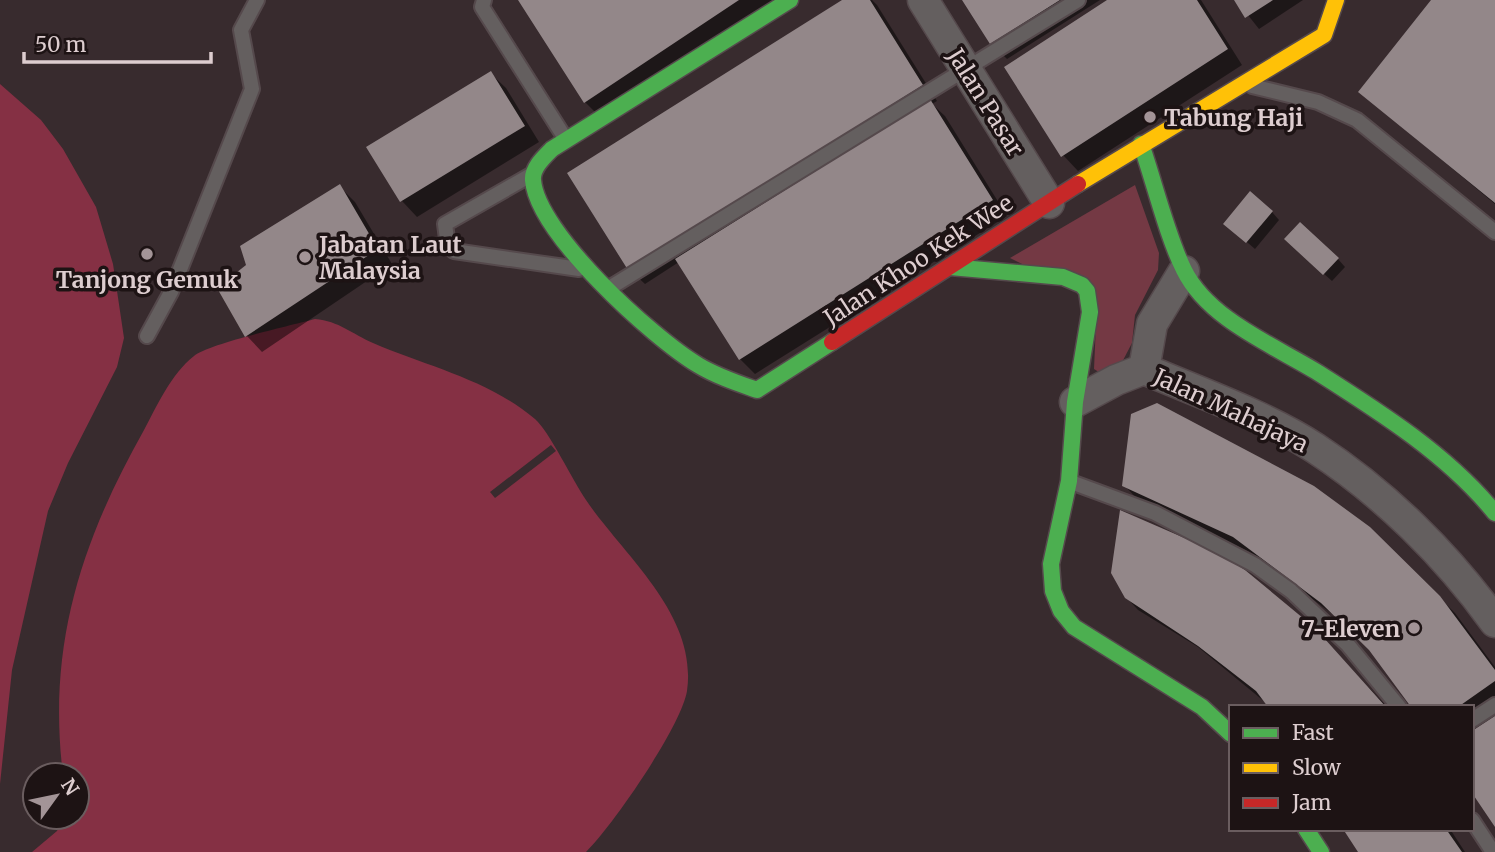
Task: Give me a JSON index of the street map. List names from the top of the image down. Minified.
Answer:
{"streets":{"street":["Jalan Pasar","Jalan Khoo Kek Wee","Jalan Mahajaya"]},"crossings":[["Jalan Pasar","Jalan Khoo Kek Wee"]],"places":["Tabung Haji","Tanjong Gemuk","Jabatan Laut Malaysia","7-Eleven"],"legend":["Fast","Slow","Jam"],"scale_bar":"50 m","north":"top right"}
